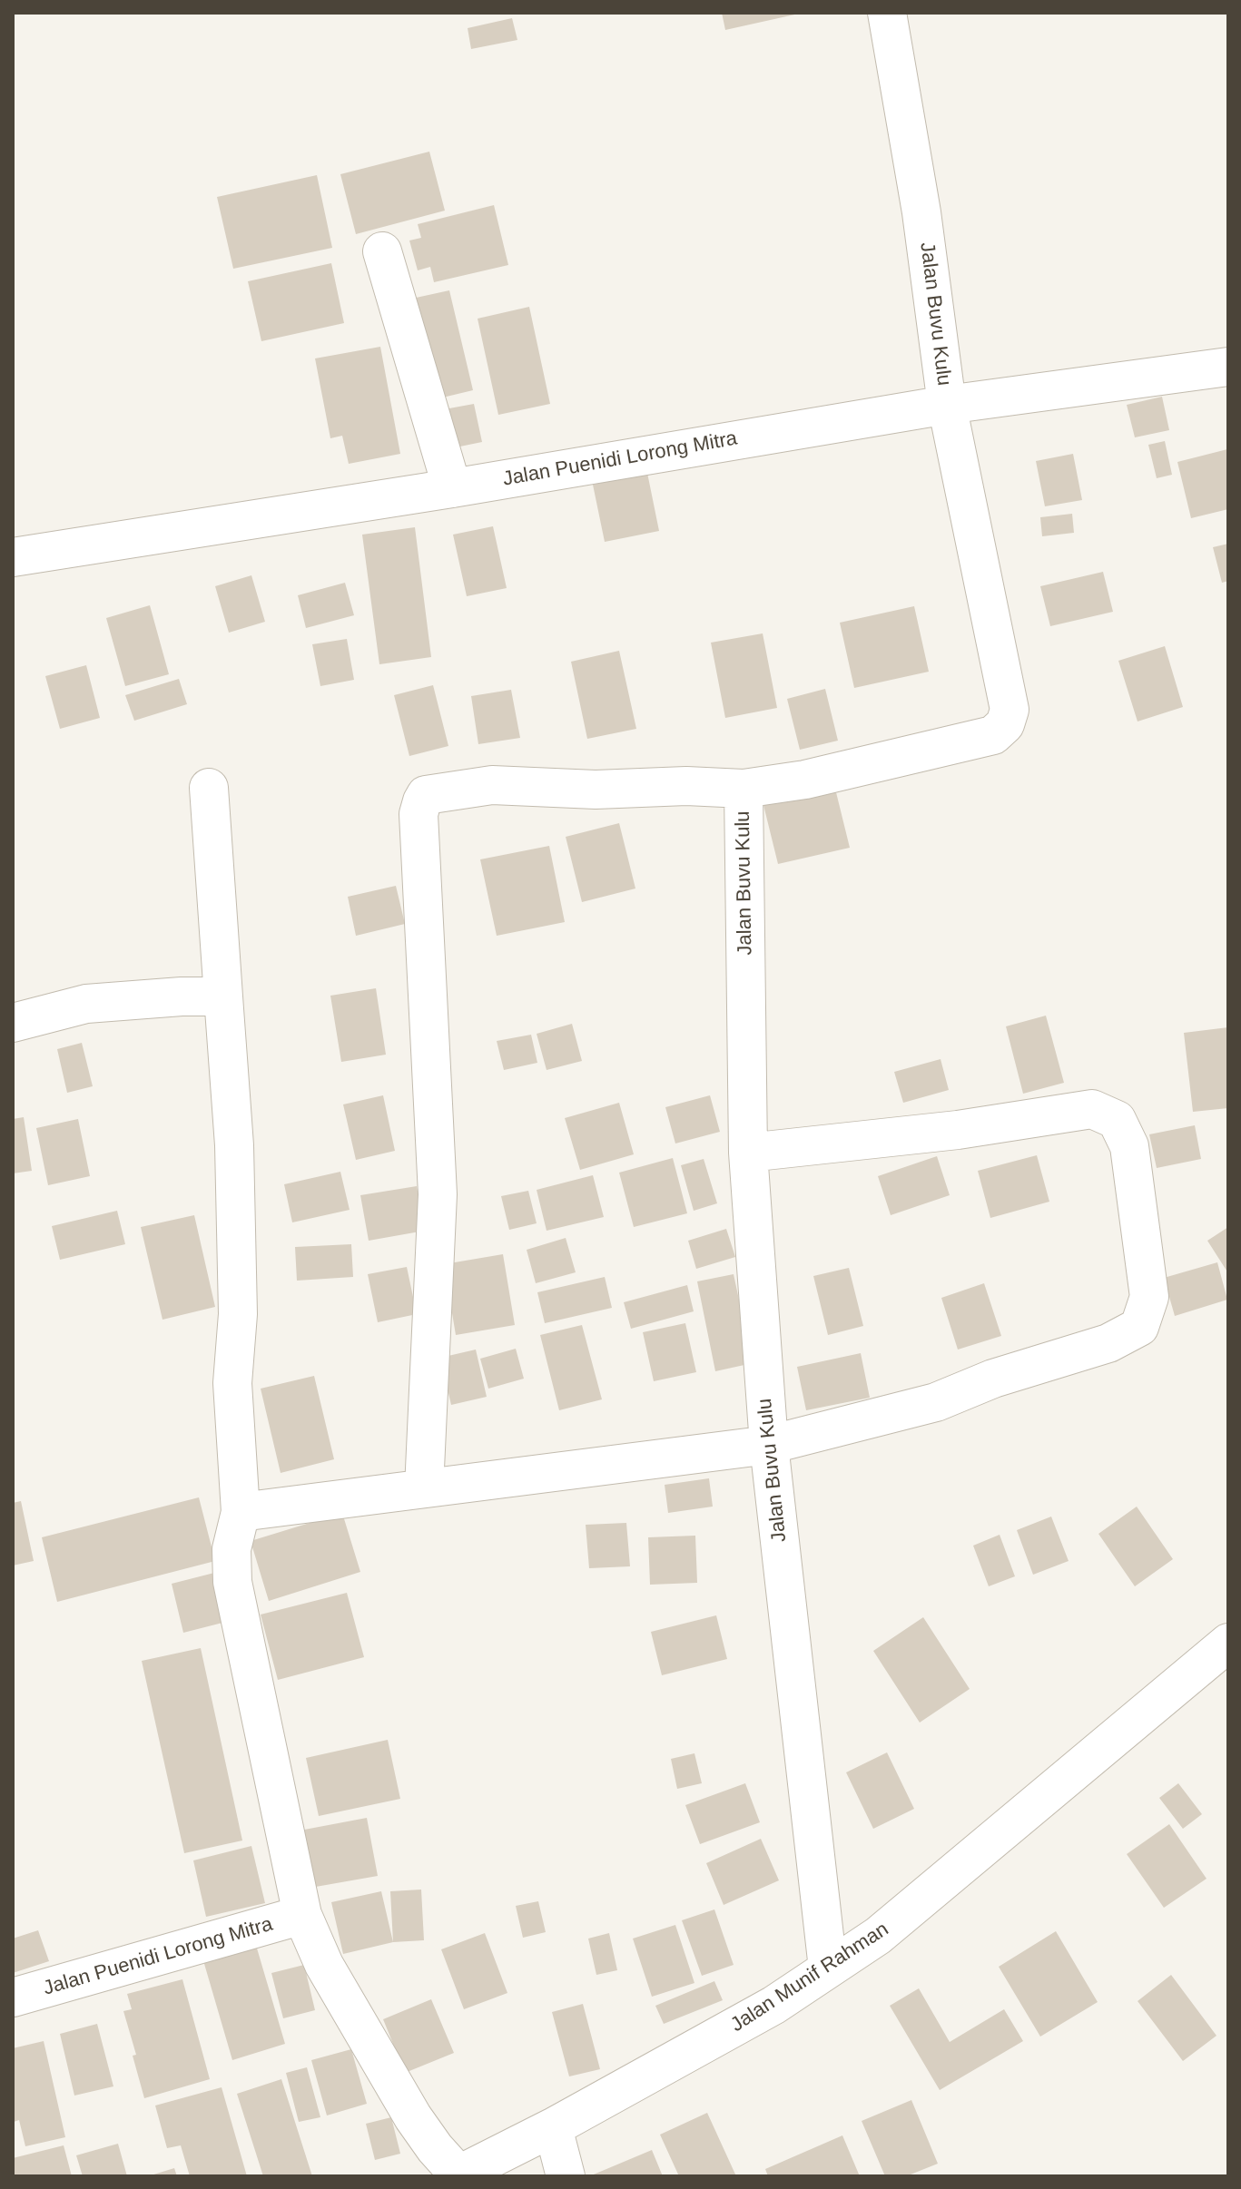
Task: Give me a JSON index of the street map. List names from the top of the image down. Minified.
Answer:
{"streets":{"street":["Jalan Buvu Kulu","Jalan Puenidi Lorong Mitra","Jalan Munif Rahman"]},"crossings":[["Jalan Buvu Kulu","Jalan Puenidi Lorong Mitra"],["Jalan Buvu Kulu","Jalan Munif Rahman"]]}
